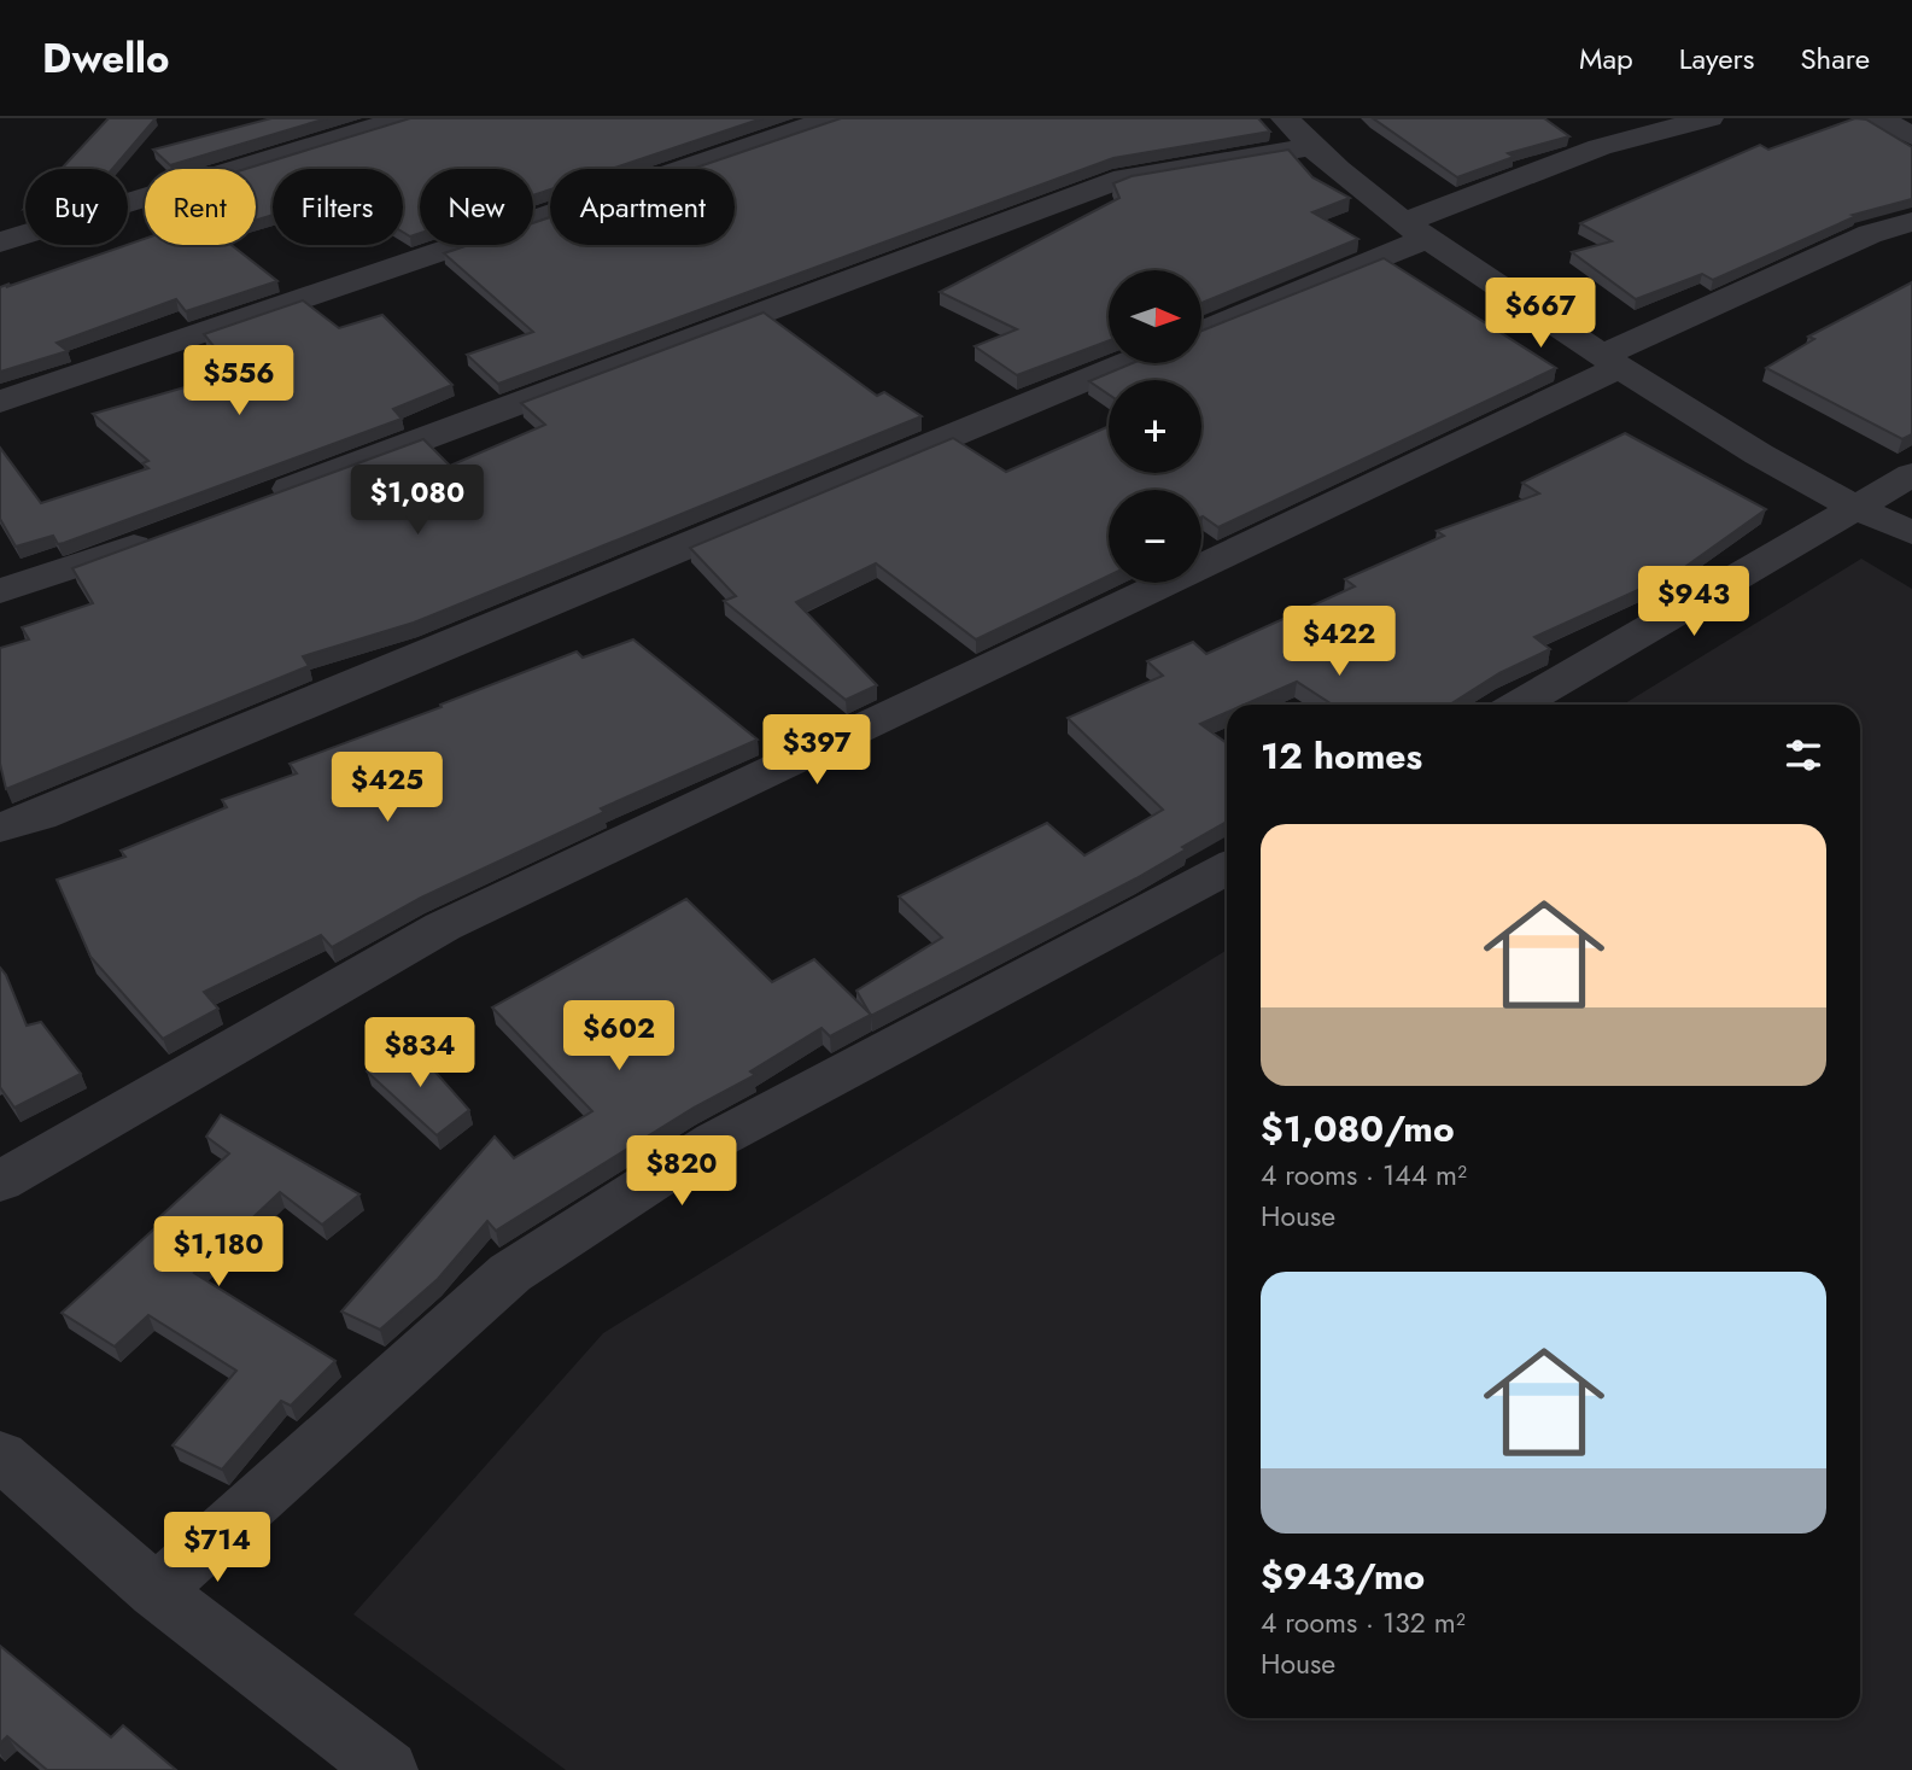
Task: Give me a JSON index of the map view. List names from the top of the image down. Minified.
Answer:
{"north":"right","page":{"header":"Dwello","nav":["Map","Layers","Share"],"chip":["Buy","Rent","Filters","New","Apartment"],"map_buttons":["+","−"],"price":["$667","$556","$1,080","$943","$422","$397","$425","$602","$834","$820","$1,180","$714"],"heading":"12 homes","list":[{"name":"$1,080/mo","note":"4 rooms · 144 m² · House"},{"name":"$943/mo","note":"4 rooms · 132 m² · House"}]}}
